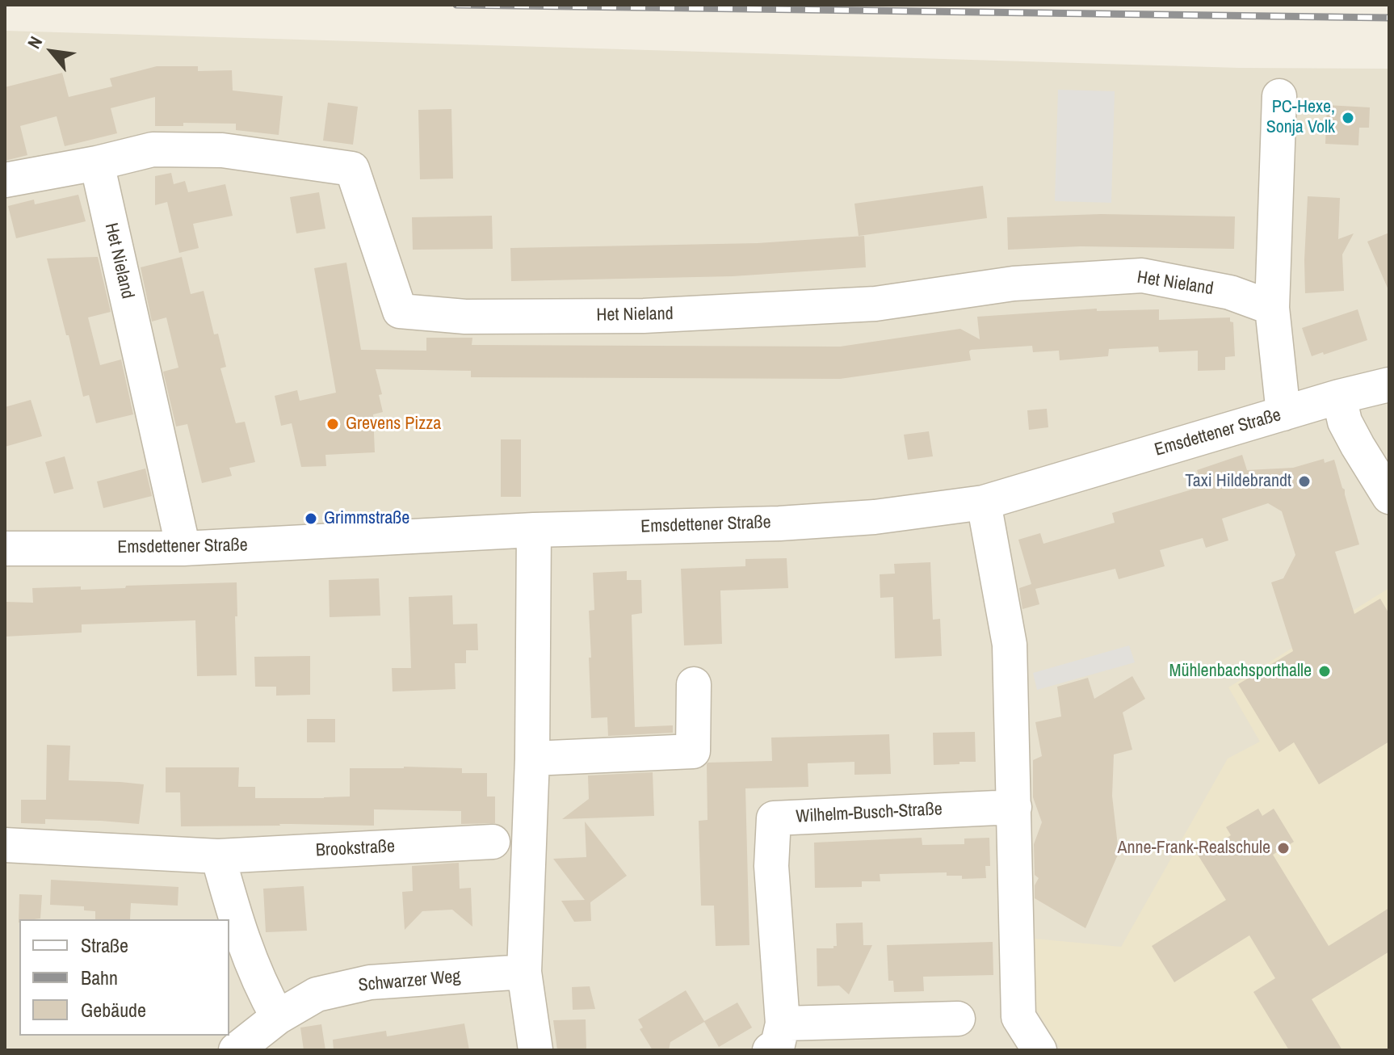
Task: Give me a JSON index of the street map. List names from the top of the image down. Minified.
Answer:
{"streets":{"street":["Het Nieland","Emsdettener Straße","Wilhelm-Busch-Straße","Brookstraße","Schwarzer Weg"]},"crossings":[["Het Nieland","Emsdettener Straße"]],"places":["PC-Hexe, Sonja Volk","Grevens Pizza","Taxi Hildebrandt","Grimmstraße","Mühlenbachsporthalle","Anne-Frank-Realschule"],"legend":["Straße","Bahn","Gebäude"],"north":"top left"}
